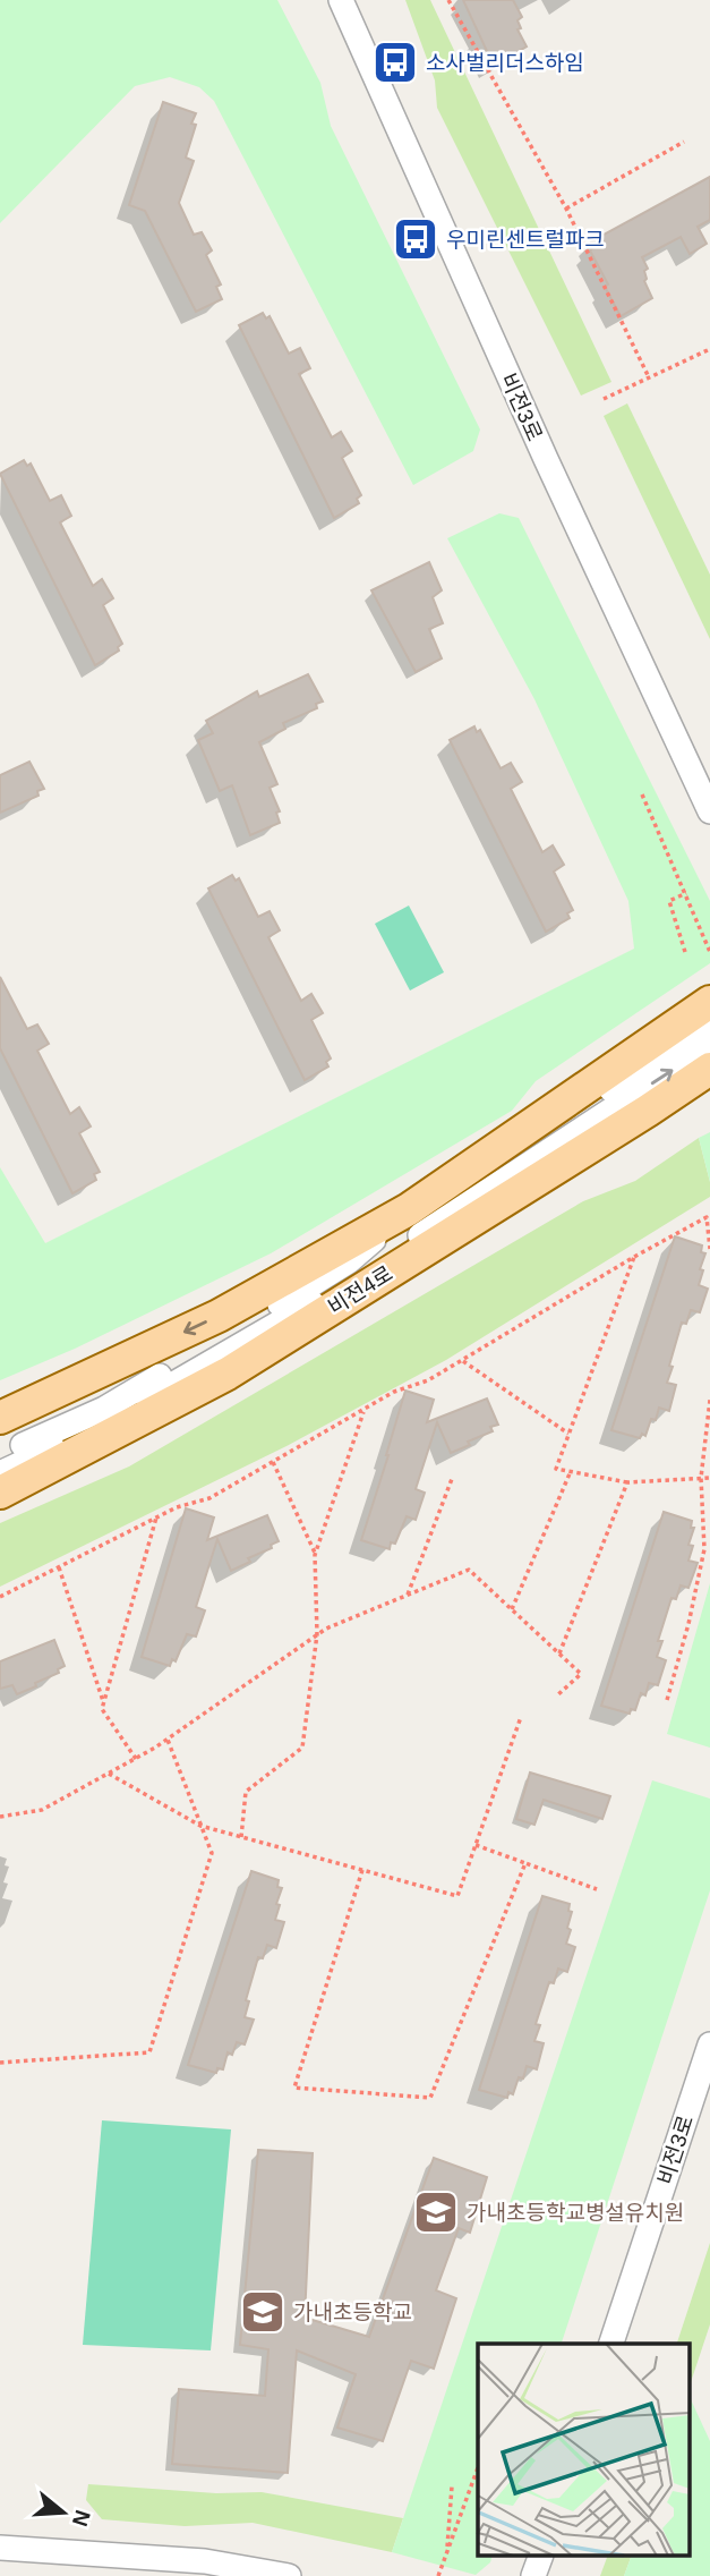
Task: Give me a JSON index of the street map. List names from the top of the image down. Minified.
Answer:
{"streets":{"main road":["비전4로"],"street":["비전3로"]},"places":{"bus stop":["소사벌리더스하임","우미린센트럴파크"],"school or university":["가내초등학교병설유치원","가내초등학교"]},"north":"right"}
